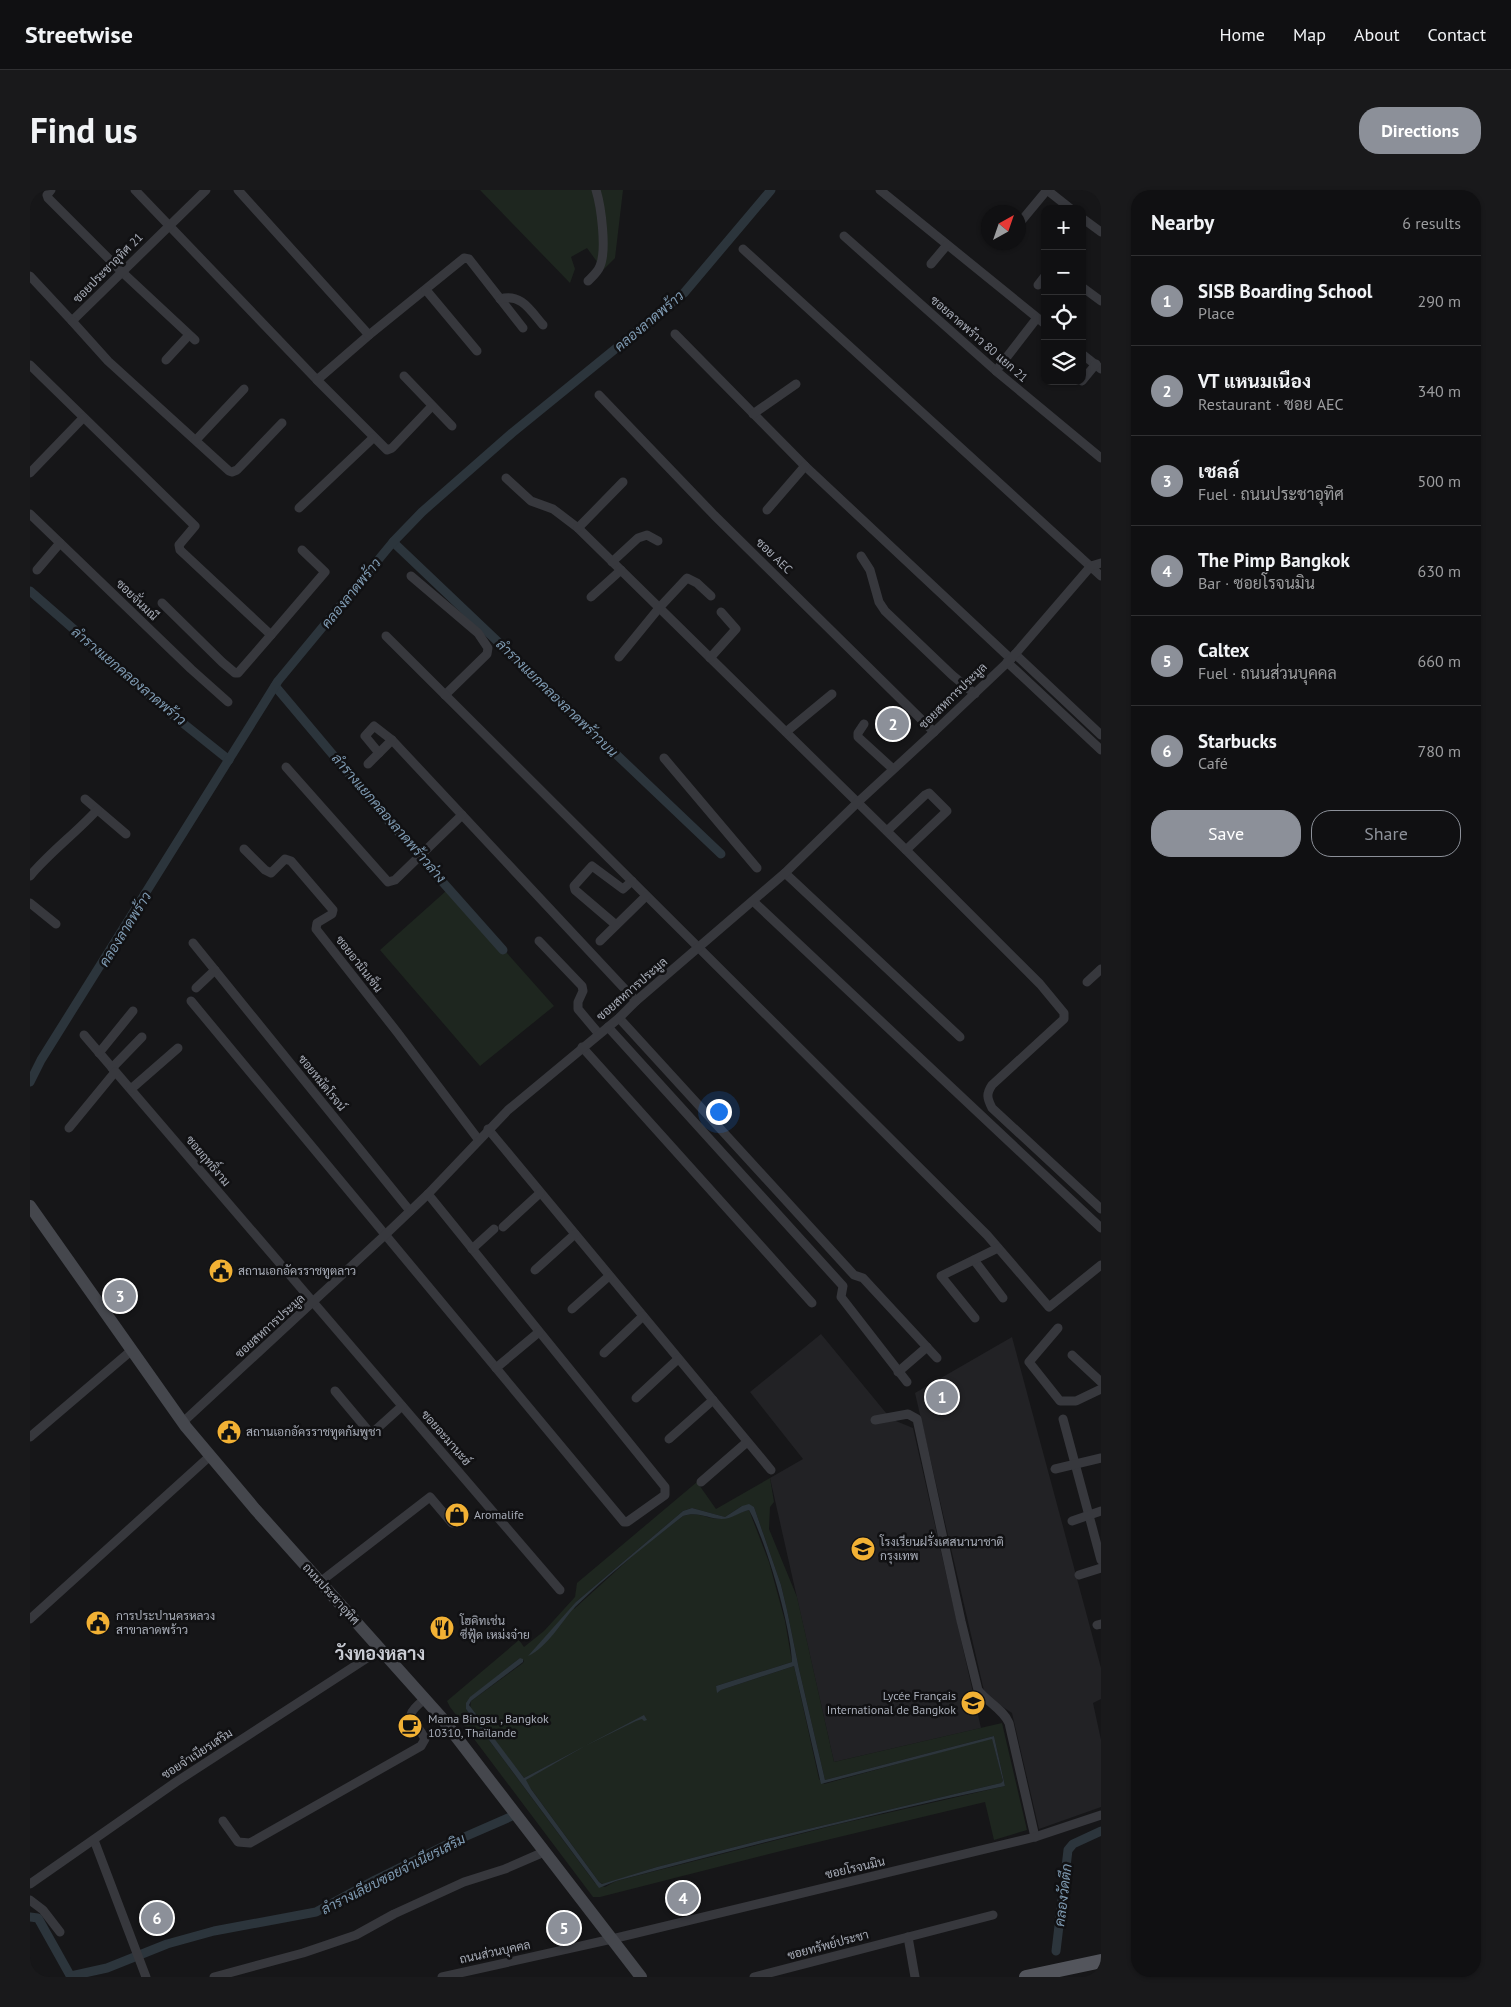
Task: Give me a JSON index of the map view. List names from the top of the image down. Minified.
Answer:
{"streets":{"main road":["ถนนประชาอุทิศ"],"street":["ซอยประชาอุทิศ 21","ซอยลาดพร้าว 80 แยก 21","ซอย AEC","ซอยจั่นมณี","ซอยสหการประมูล","ซอยอามินเซ็น","ซอยหมัดโรจน์","ซอยฤทธิ์งาม","ซอยอะมานะฮ์","ซอยจำเนียรเสริม","ซอยโรจนมิน","ซอยทรัพย์ประชา","ถนนส่วนบุคคล"]},"crossings":[["ซอย AEC","ซอยสหการประมูล"],["ซอยสหการประมูล","ซอยอามินเซ็น"],["ซอยสหการประมูล","ซอยหมัดโรจน์"],["ซอยสหการประมูล","ซอยฤทธิ์งาม"],["ซอยสหการประมูล","ซอยอะมานะฮ์"],["ซอยสหการประมูล","ถนนประชาอุทิศ"],["ซอยฤทธิ์งาม","ซอยอะมานะฮ์"],["ถนนประชาอุทิศ","ซอยจำเนียรเสริม"],["ถนนประชาอุทิศ","ซอยโรจนมิน"],["ถนนประชาอุทิศ","ถนนส่วนบุคคล"],["ซอยโรจนมิน","ถนนส่วนบุคคล"]],"districts":["วังทองหลาง"],"water":["คลองลาดพร้าว","ลำรางแยกคลองลาดพร้าว","ลำรางแยกคลองลาดพร้าวบน","ลำรางแยกคลองลาดพร้าวล่าง","ลำรางเลียบซอยจำเนียรเสริม","คลองวัดตึก"],"places":{"public building":["สถานเอกอัครราชทูตลาว","สถานเอกอัครราชทูตกัมพูชา","การประปานครหลวง สาขาลาดพร้าว"],"shop":["Aromalife"],"school or university":["โรงเรียนฝรั่งเศสนานาชาติ กรุงเทพ","Lycée Français International de Bangkok"],"restaurant":["โฮคิทเช่น ซีฟู้ด เหม่งจ๋าย"],"cafe":["Mama Bingsu , Bangkok 10310, Thaïlande"]},"north":"top right","page":{"header":"Streetwise","nav":["Home","Map","About","Contact"],"title":"Find us","buttons":["Directions",["Save","Share"]],"heading":["Nearby","6 results"],"map_buttons":["+","−"],"list":[{"mark":"1","name":"SISB Boarding School","note":"Place","value":"290 m"},{"mark":"2","name":"VT แหนมเนือง","note":"Restaurant · ซอย AEC","value":"340 m"},{"mark":"3","name":"เชลล์","note":"Fuel · ถนนประชาอุทิศ","value":"500 m"},{"mark":"4","name":"The Pimp Bangkok","note":"Bar · ซอยโรจนมิน","value":"630 m"},{"mark":"5","name":"Caltex","note":"Fuel · ถนนส่วนบุคคล","value":"660 m"},{"mark":"6","name":"Starbucks","note":"Café","value":"780 m"}],"pins":["2","3","1","4","6","5"]}}
